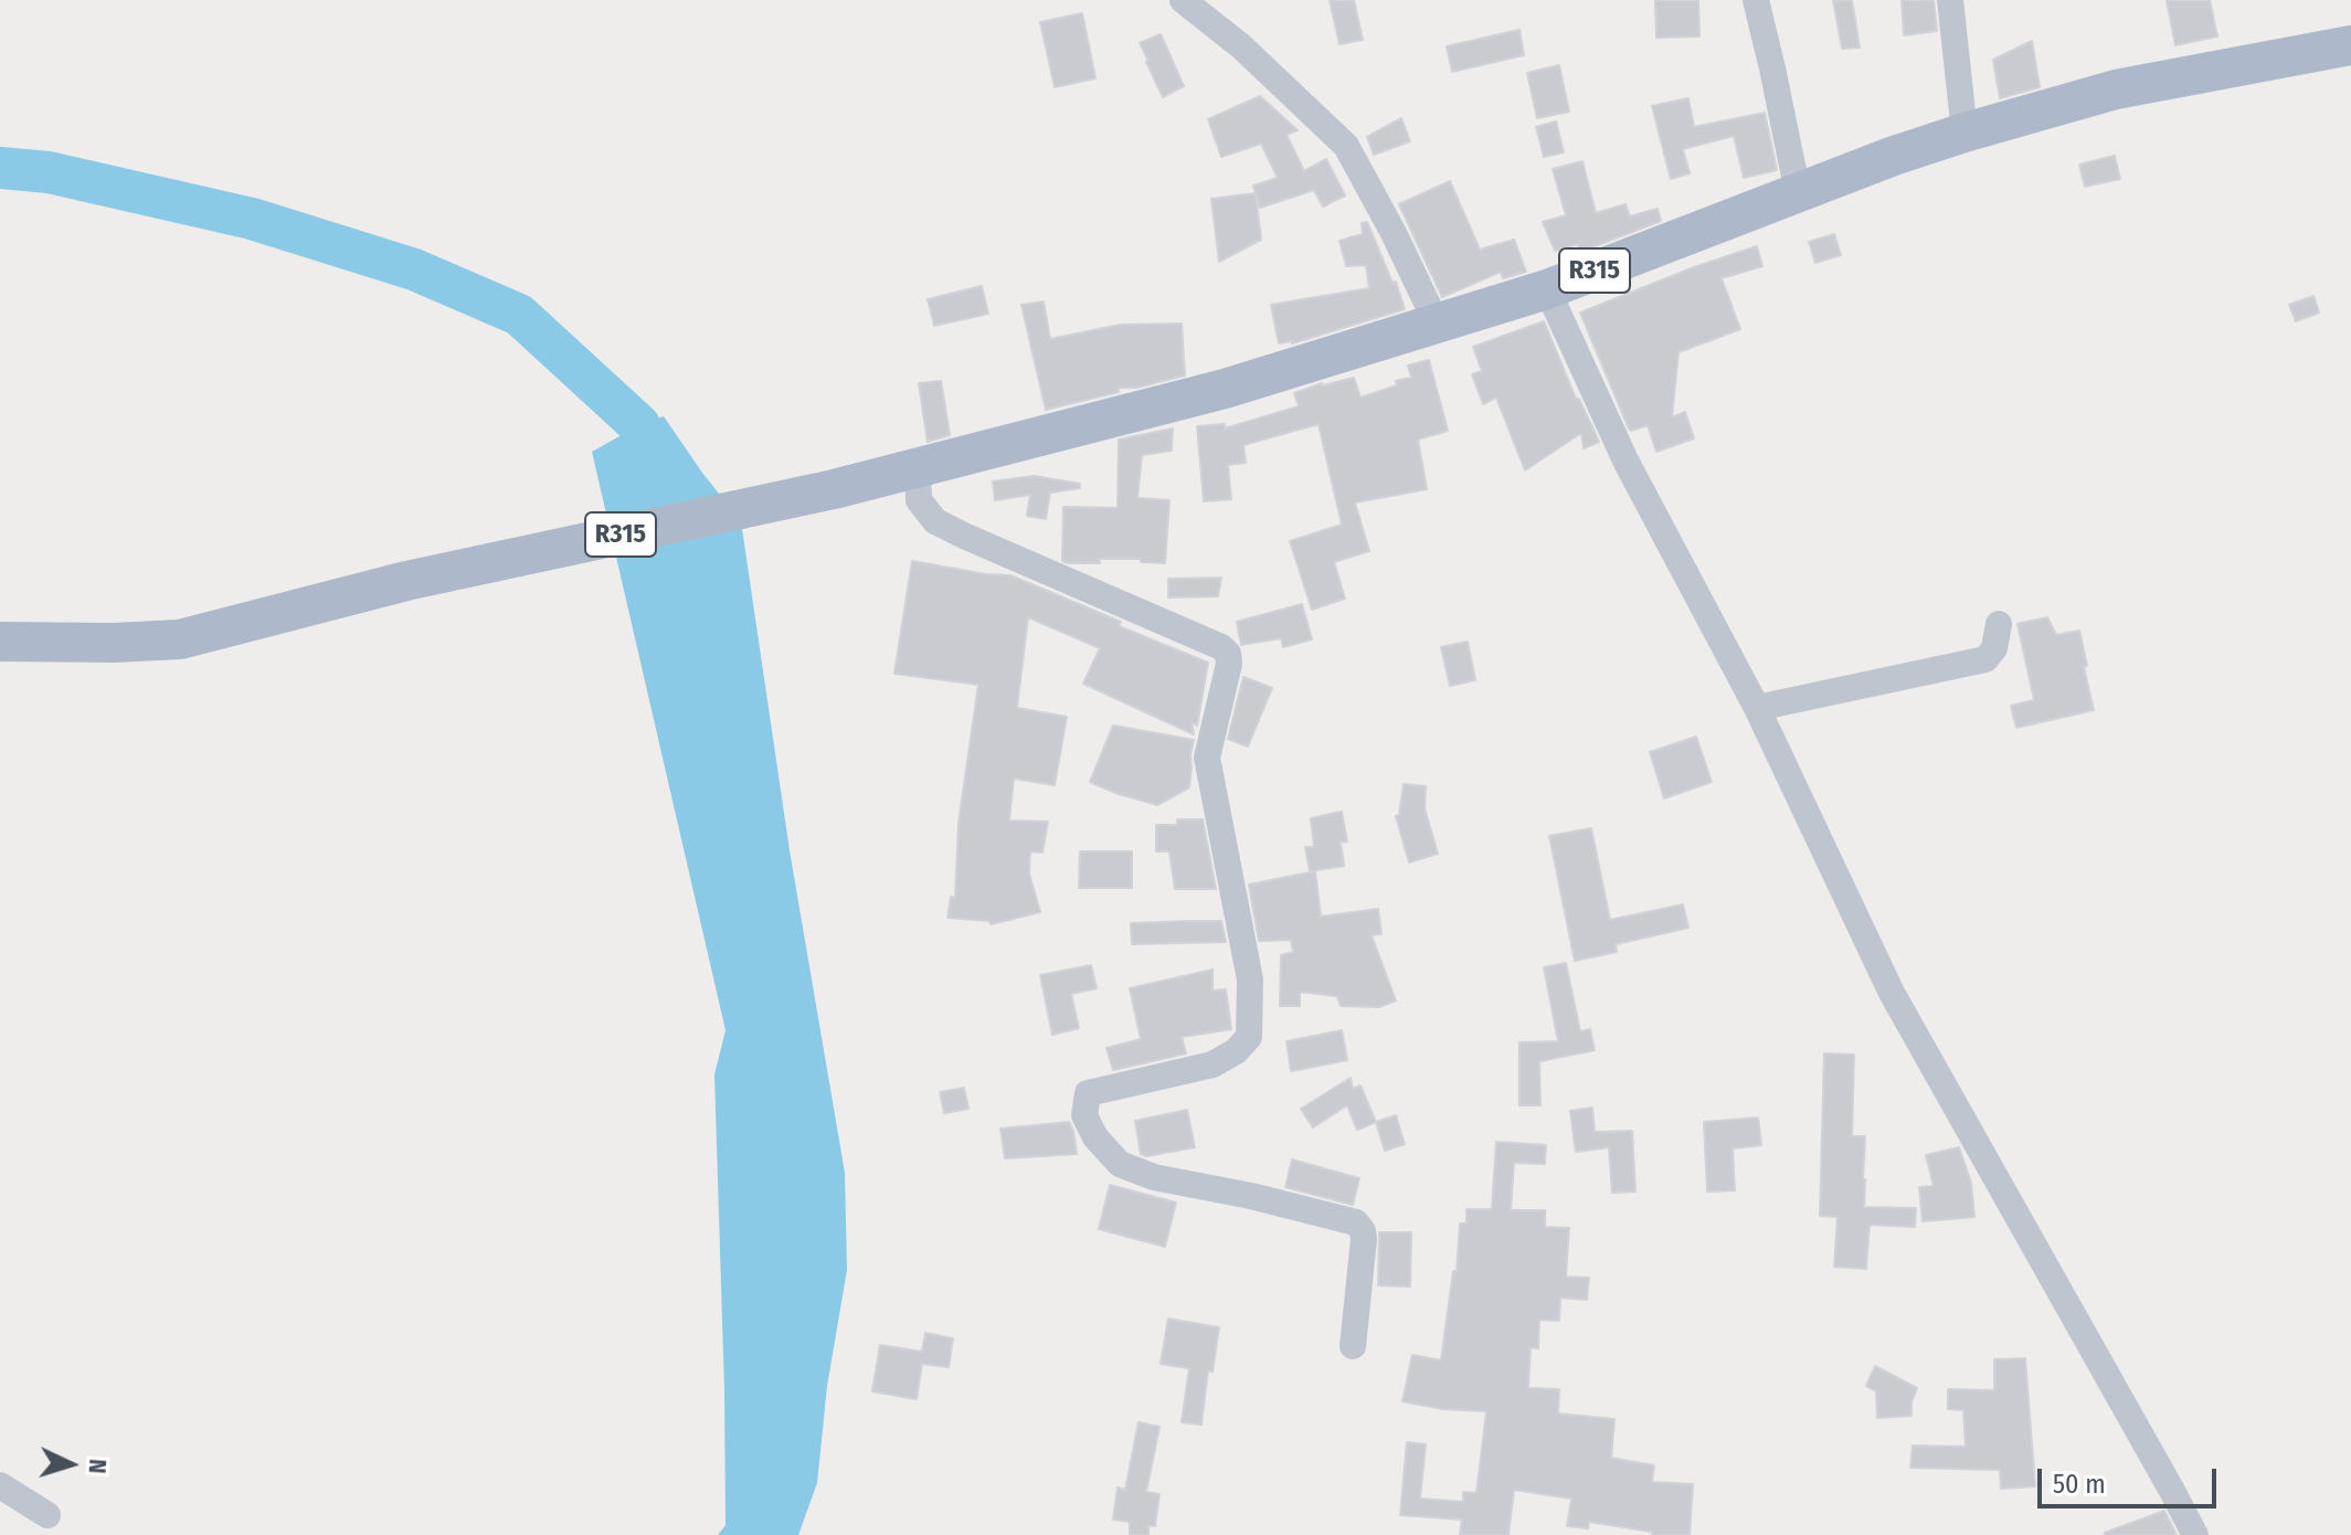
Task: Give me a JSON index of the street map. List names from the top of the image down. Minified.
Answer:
{"streets":{"main road":["R315"]},"scale_bar":"50 m","north":"right"}
